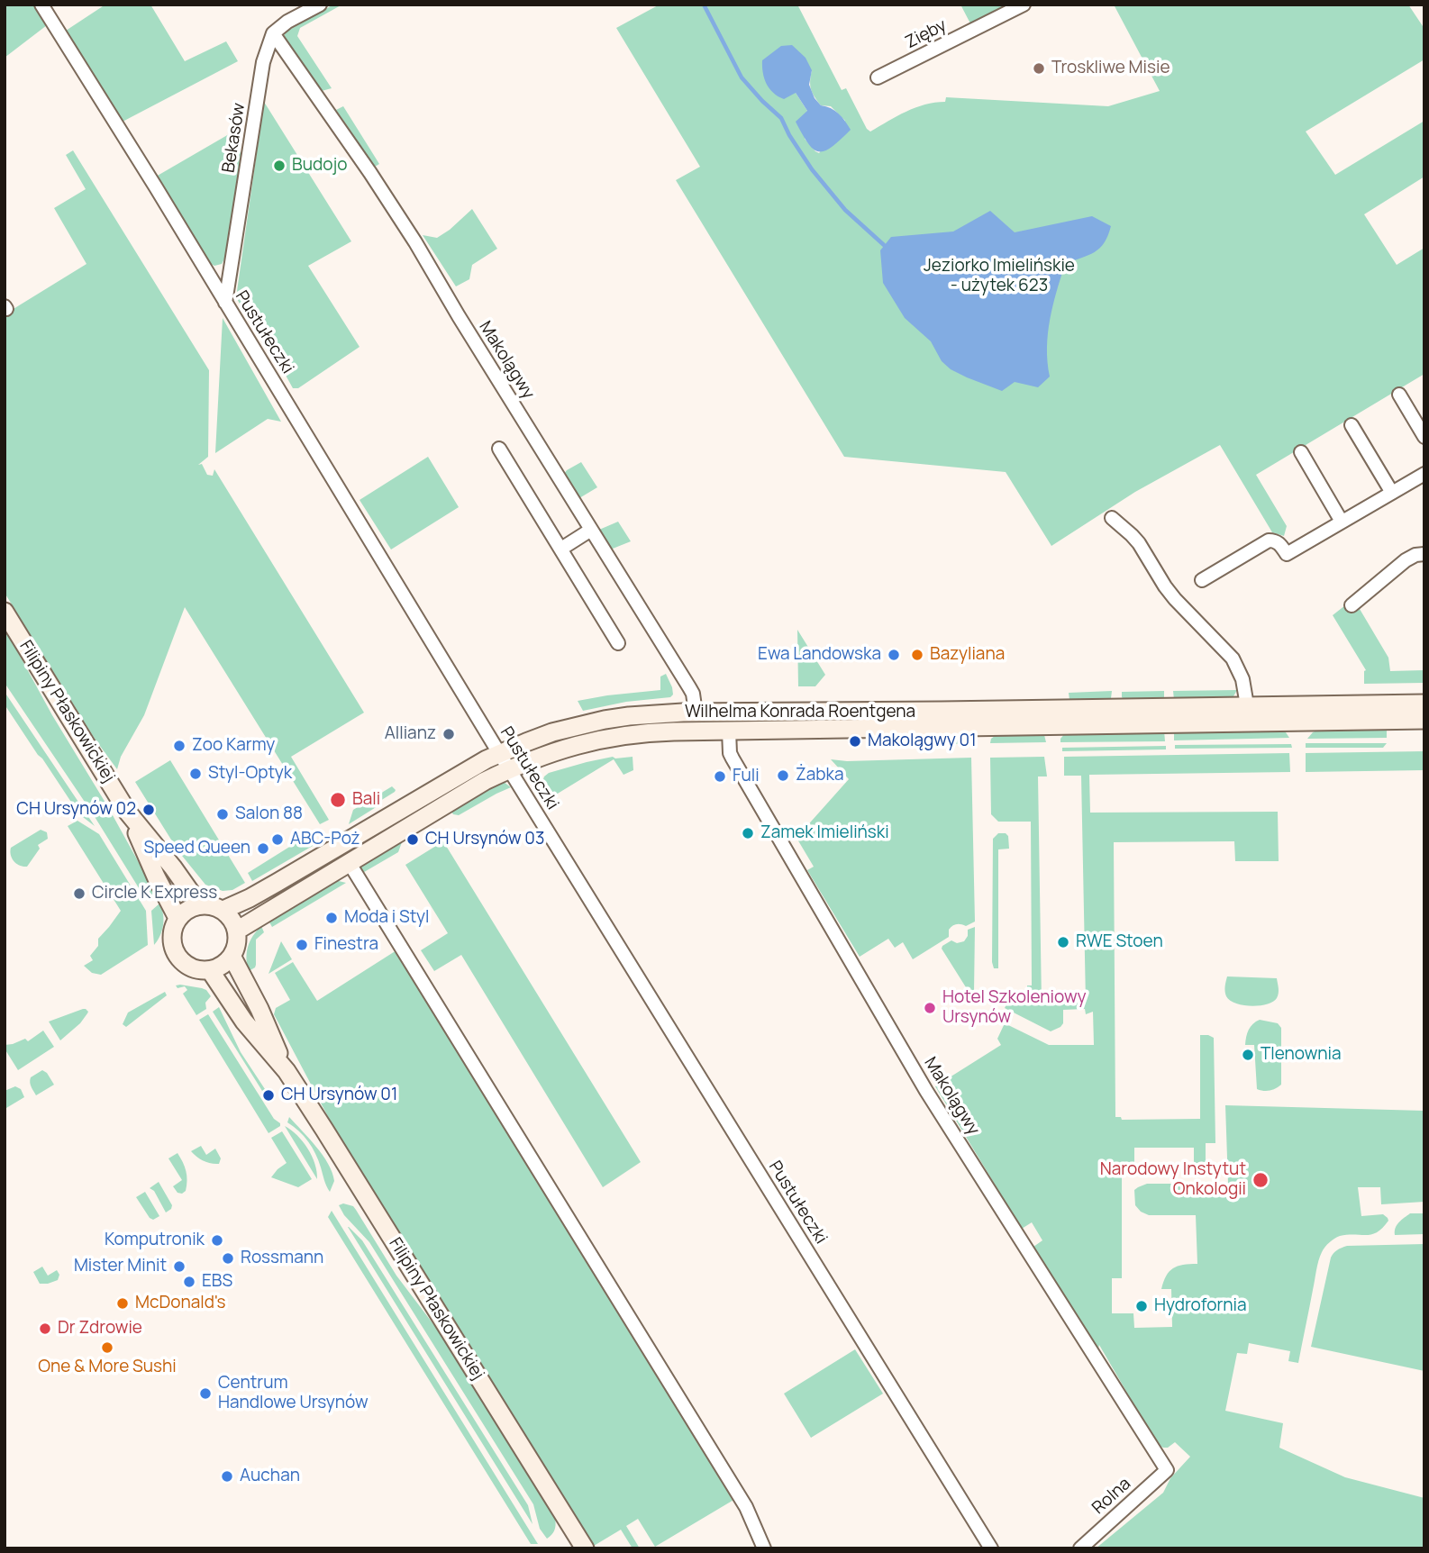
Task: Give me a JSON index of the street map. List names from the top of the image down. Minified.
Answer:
{"streets":{"street":["Zięby","Bekasów","Pustułeczki","Makolągwy","Filipiny Płaskowickiej","Wilhelma Konrada Roentgena","Rolna"]},"crossings":[["Bekasów","Pustułeczki"],["Bekasów","Makolągwy"],["Pustułeczki","Wilhelma Konrada Roentgena"],["Makolągwy","Wilhelma Konrada Roentgena"],["Makolągwy","Rolna"],["Filipiny Płaskowickiej","Wilhelma Konrada Roentgena"]],"parks":["Jeziorko Imielińskie - użytek 623"],"places":["Troskliwe Misie","Budojo","Ewa Landowska","Bazyliana","Allianz","Makolągwy 01","Zoo Karmy","Styl-Optyk","Żabka","Fuli","Bali","CH Ursynów 02","Salon 88","Zamek Imieliński","ABC-Poż","CH Ursynów 03","Speed Queen","Circle K Express","Moda i Styl","RWE Stoen","Finestra","Hotel Szkoleniowy Ursynów","Tlenownia","CH Ursynów 01","Narodowy Instytut Onkologii","Komputronik","Rossmann","Mister Minit","EBS","McDonald's","Hydrofornia","Dr Zdrowie","One & More Sushi","Centrum Handlowe Ursynów","Auchan"]}
